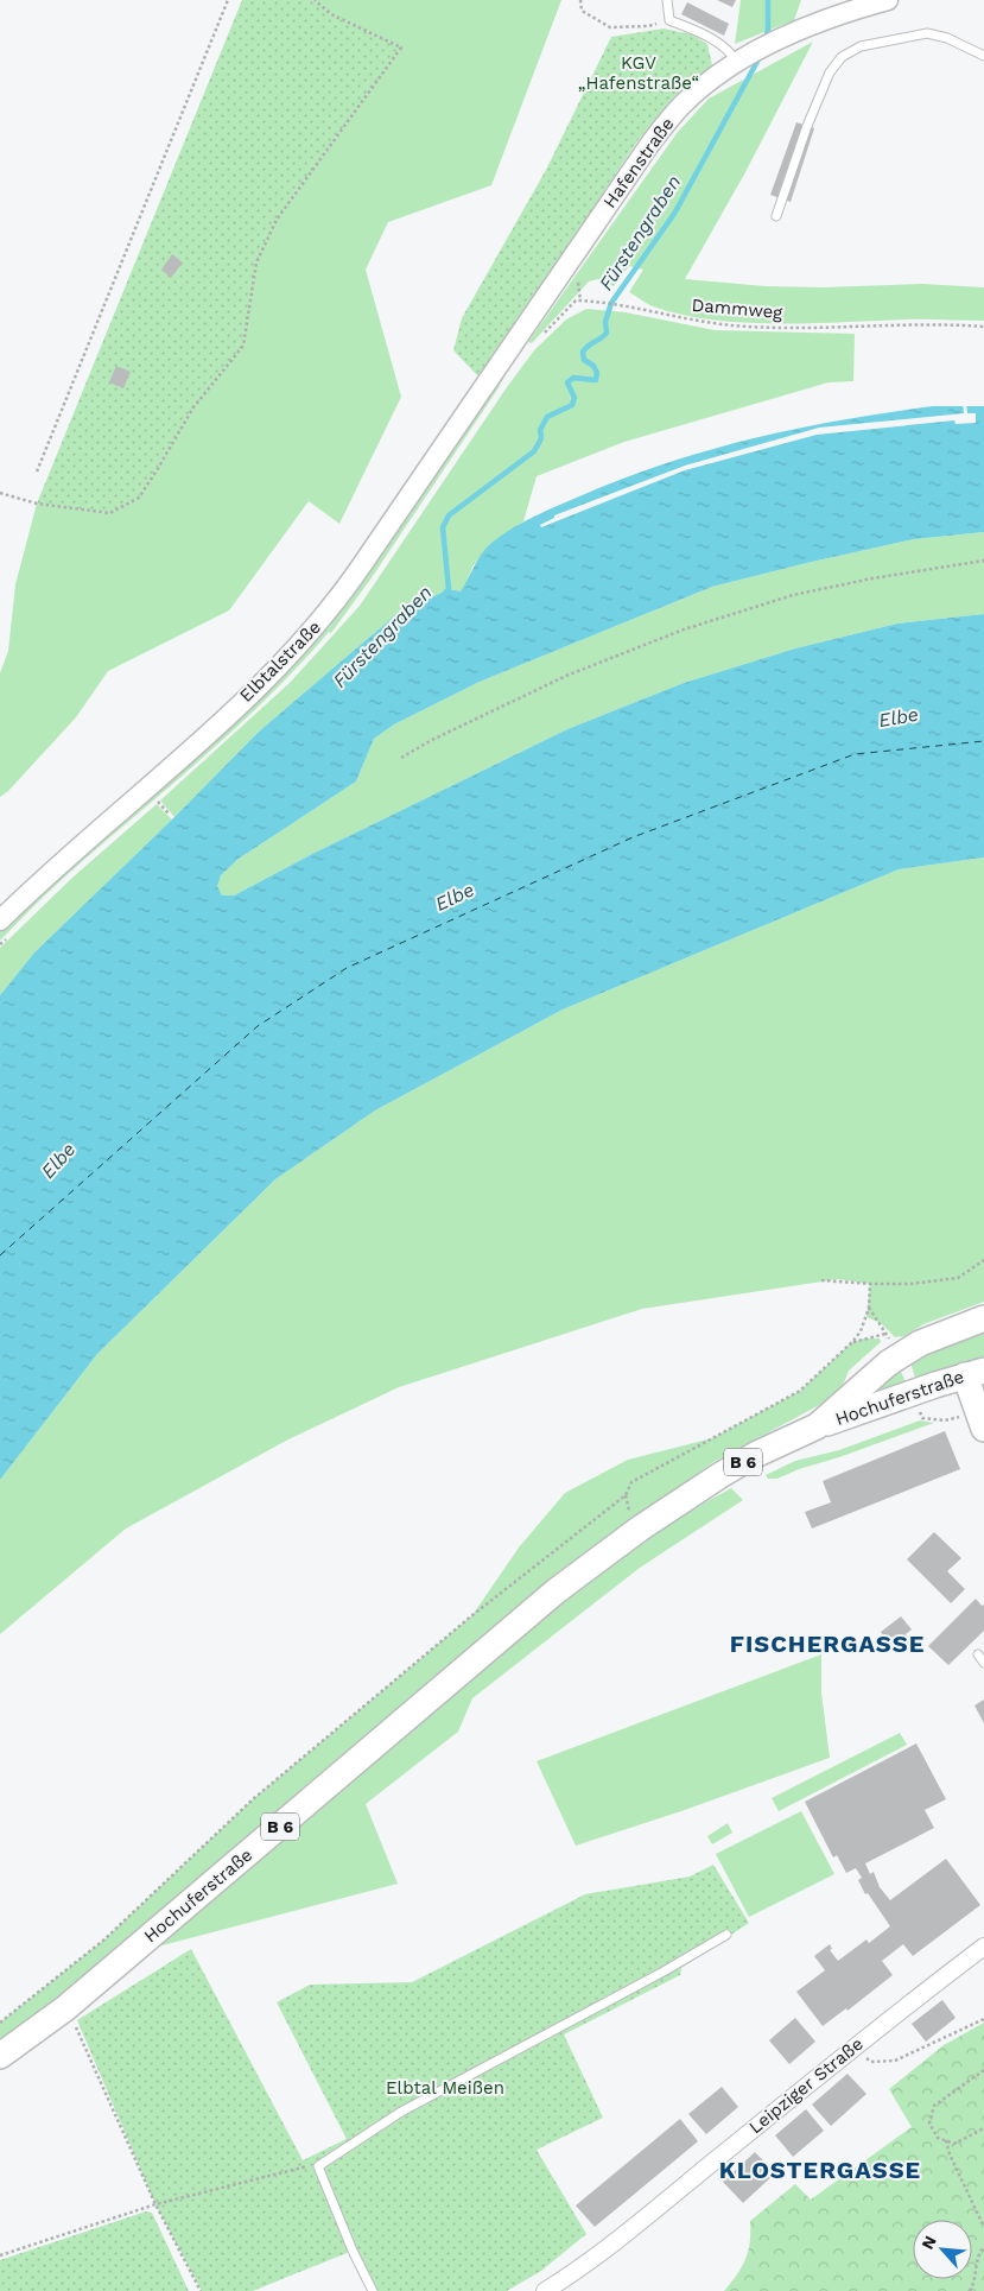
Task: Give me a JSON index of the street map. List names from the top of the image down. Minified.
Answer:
{"streets":{"main road":["Hochuferstraße","B 6"],"street":["Hafenstraße","Elbtalstraße","Leipziger Straße"],"path":["Dammweg"]},"crossings":[["Hafenstraße","Elbtalstraße"],["Hochuferstraße","B 6"]],"districts":["FISCHERGASSE","KLOSTERGASSE"],"water":["Fürstengraben","Elbe"],"parks":["KGV „Hafenstraße“","Elbtal Meißen"],"north":"top left"}
